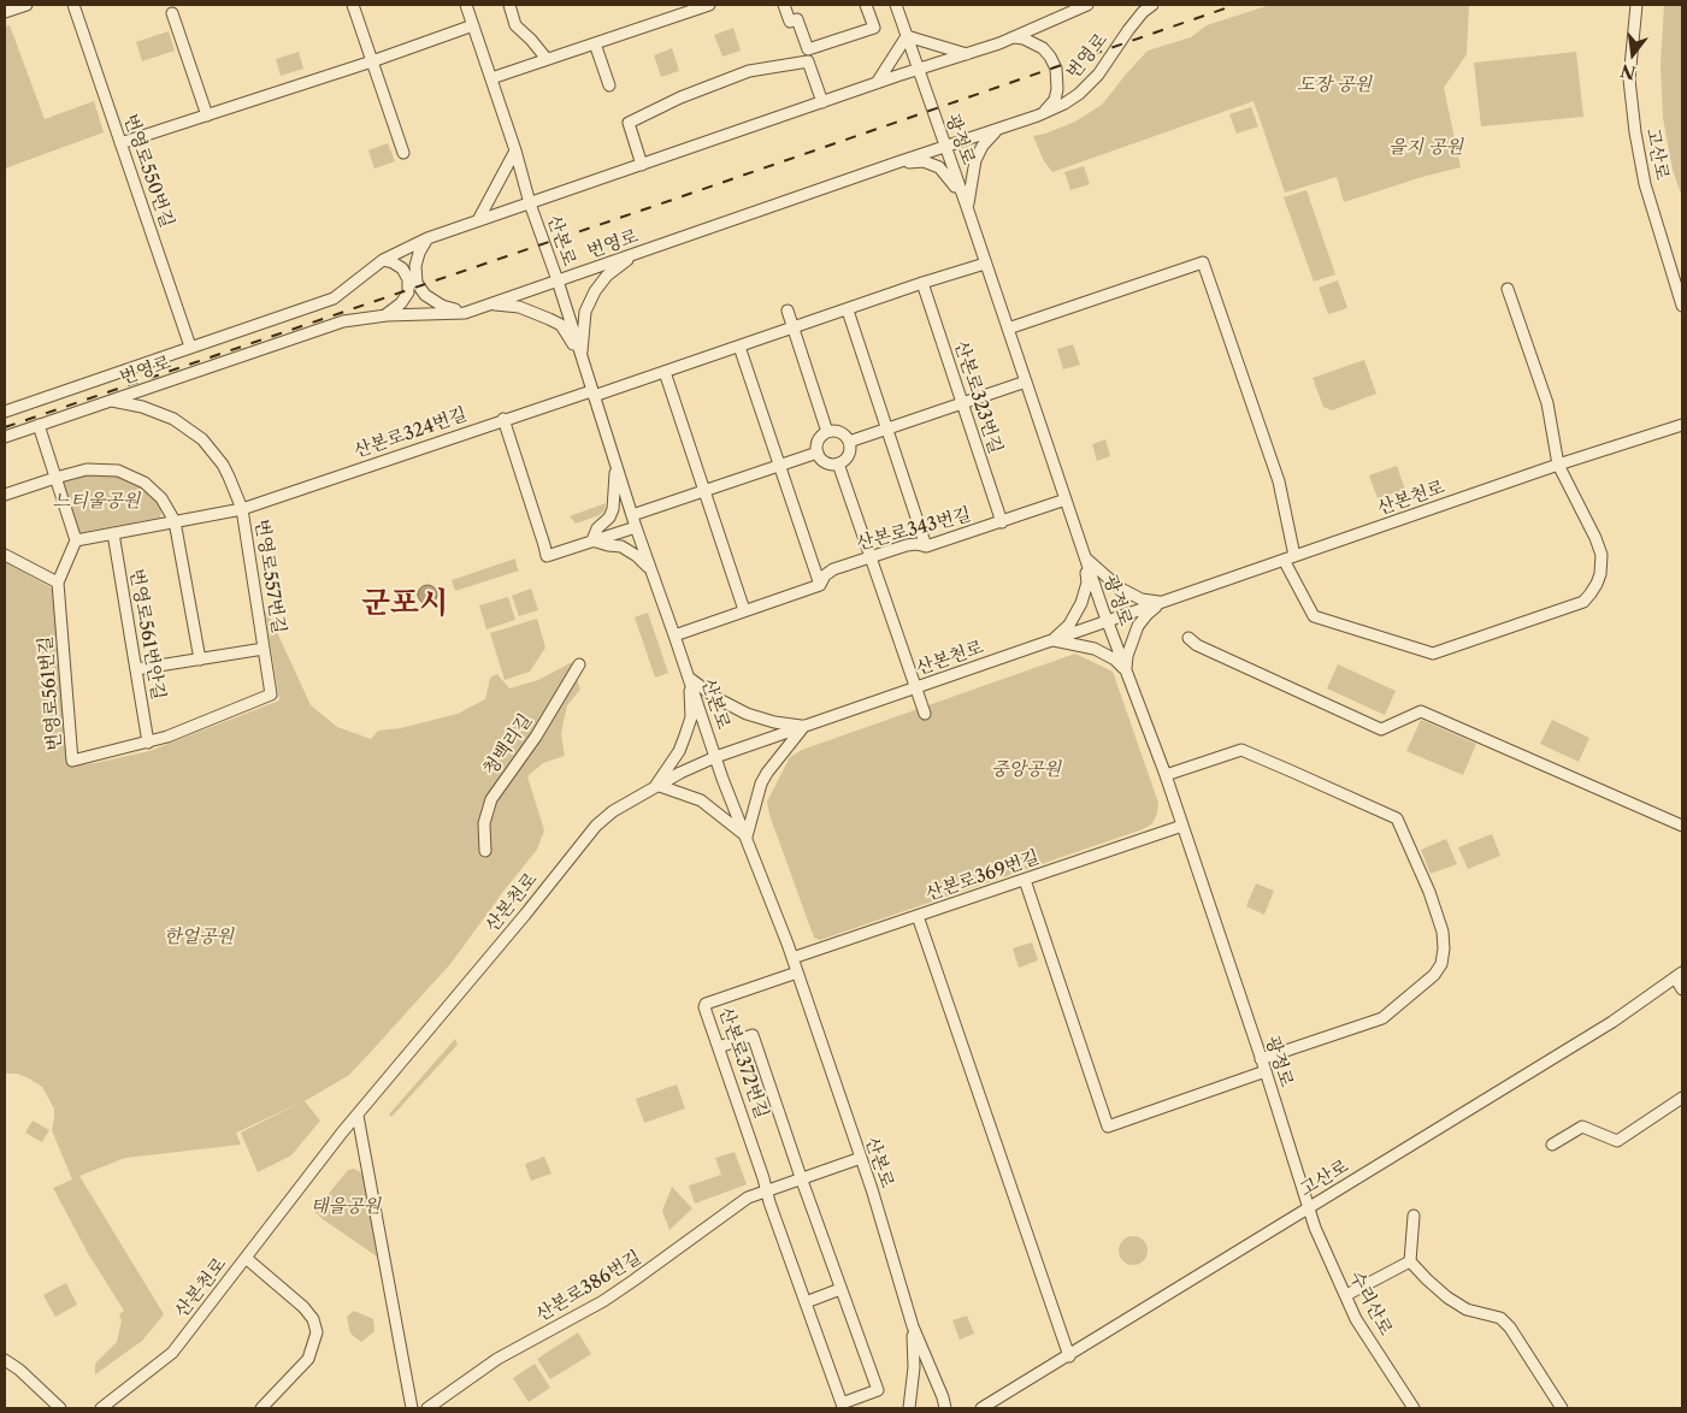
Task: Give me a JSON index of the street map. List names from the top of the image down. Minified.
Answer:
{"streets":{"street":["번영로","광정로","고산로","번영로550번길","산본로","산본로323번길","산본로324번길","산본천로","산본로343번길","번영로557번길","번영로561번안길","번영로561번길","청백리길","산본로369번길","산본로372번길","산본로386번길","수리산로"]},"crossings":[["번영로","광정로"],["번영로","번영로550번길"],["번영로","산본로"],["번영로","번영로557번길"],["광정로","고산로"],["광정로","산본천로"],["광정로","산본로343번길"],["광정로","산본로369번길"],["광정로","수리산로"],["고산로","수리산로"],["산본로","산본로324번길"],["산본로","산본천로"],["산본로","산본로343번길"],["산본로","산본로369번길"],["산본로","산본로372번길"],["산본로","산본로386번길"],["산본로323번길","산본로343번길"],["산본로324번길","번영로557번길"],["번영로557번길","번영로561번안길"],["번영로557번길","번영로561번길"],["번영로561번안길","번영로561번길"],["산본로372번길","산본로386번길"]],"districts":["군포시"],"parks":["도장 공원","을지 공원","느티울공원","중앙공원","한얼공원","태을공원"],"north":"bottom"}
